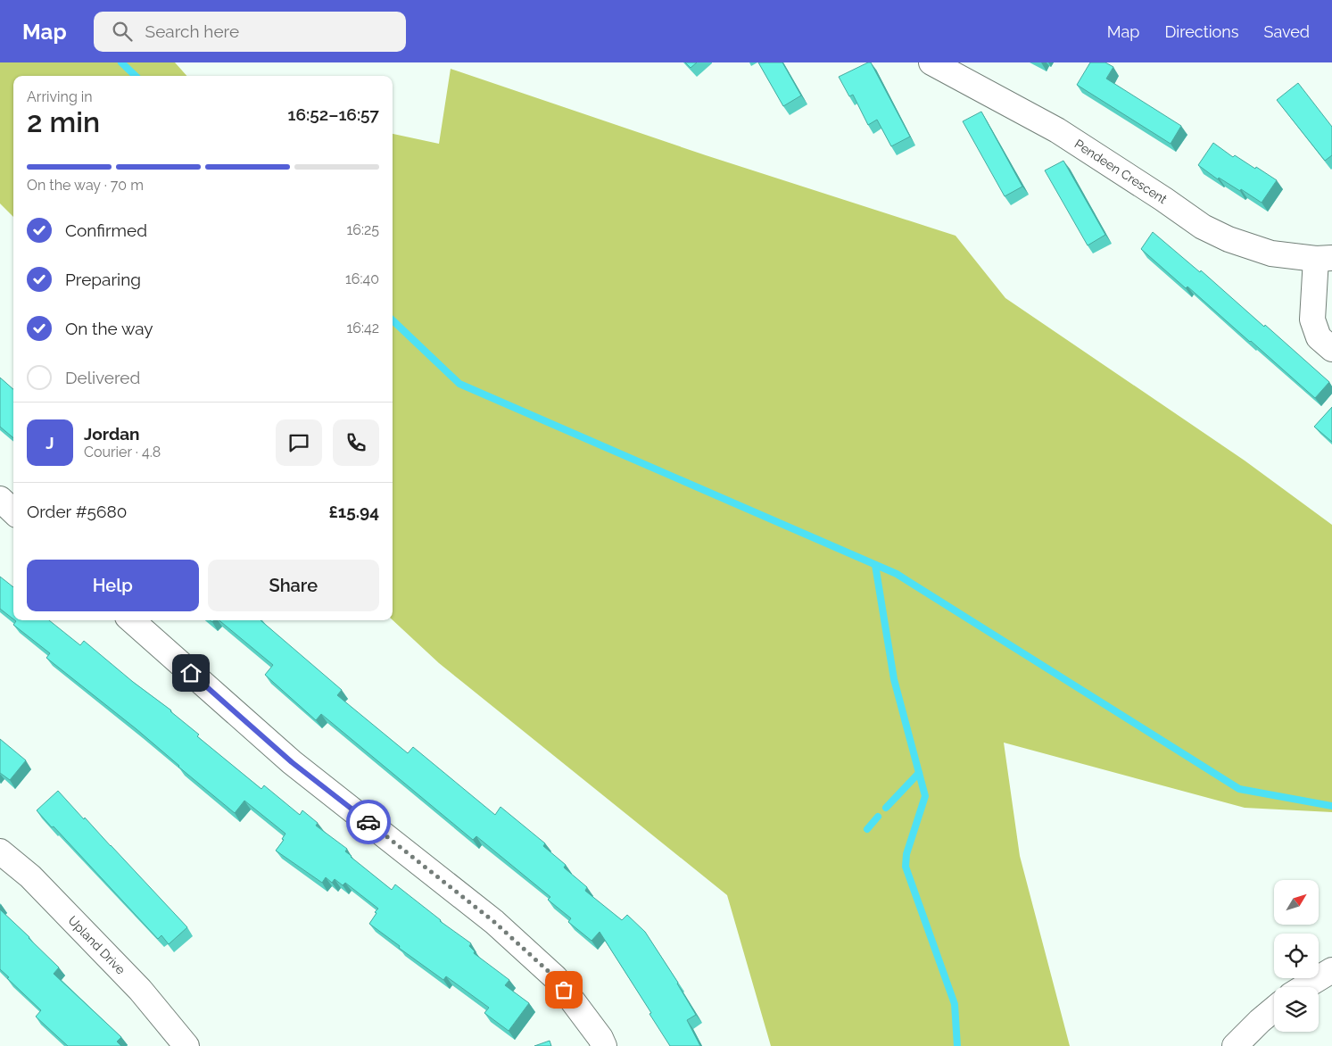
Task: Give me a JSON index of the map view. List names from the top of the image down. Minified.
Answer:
{"streets":{"street":["Pendeen Crescent","Upland Drive"]},"north":"top right","page":{"header":"Map","search":"Search here","nav":["Map","Directions","Saved"],"heading":["2 min","Arriving in","16:52–16:57"],"panel":["Jordan","Courier · 4.8","Order #5680","£15.94"],"bar":"On the way · 70 m","list":[["Confirmed","16:25"],["Preparing","16:40"],["On the way","16:42"],"Delivered"],"round":"J","buttons":["Help","Share"]}}
